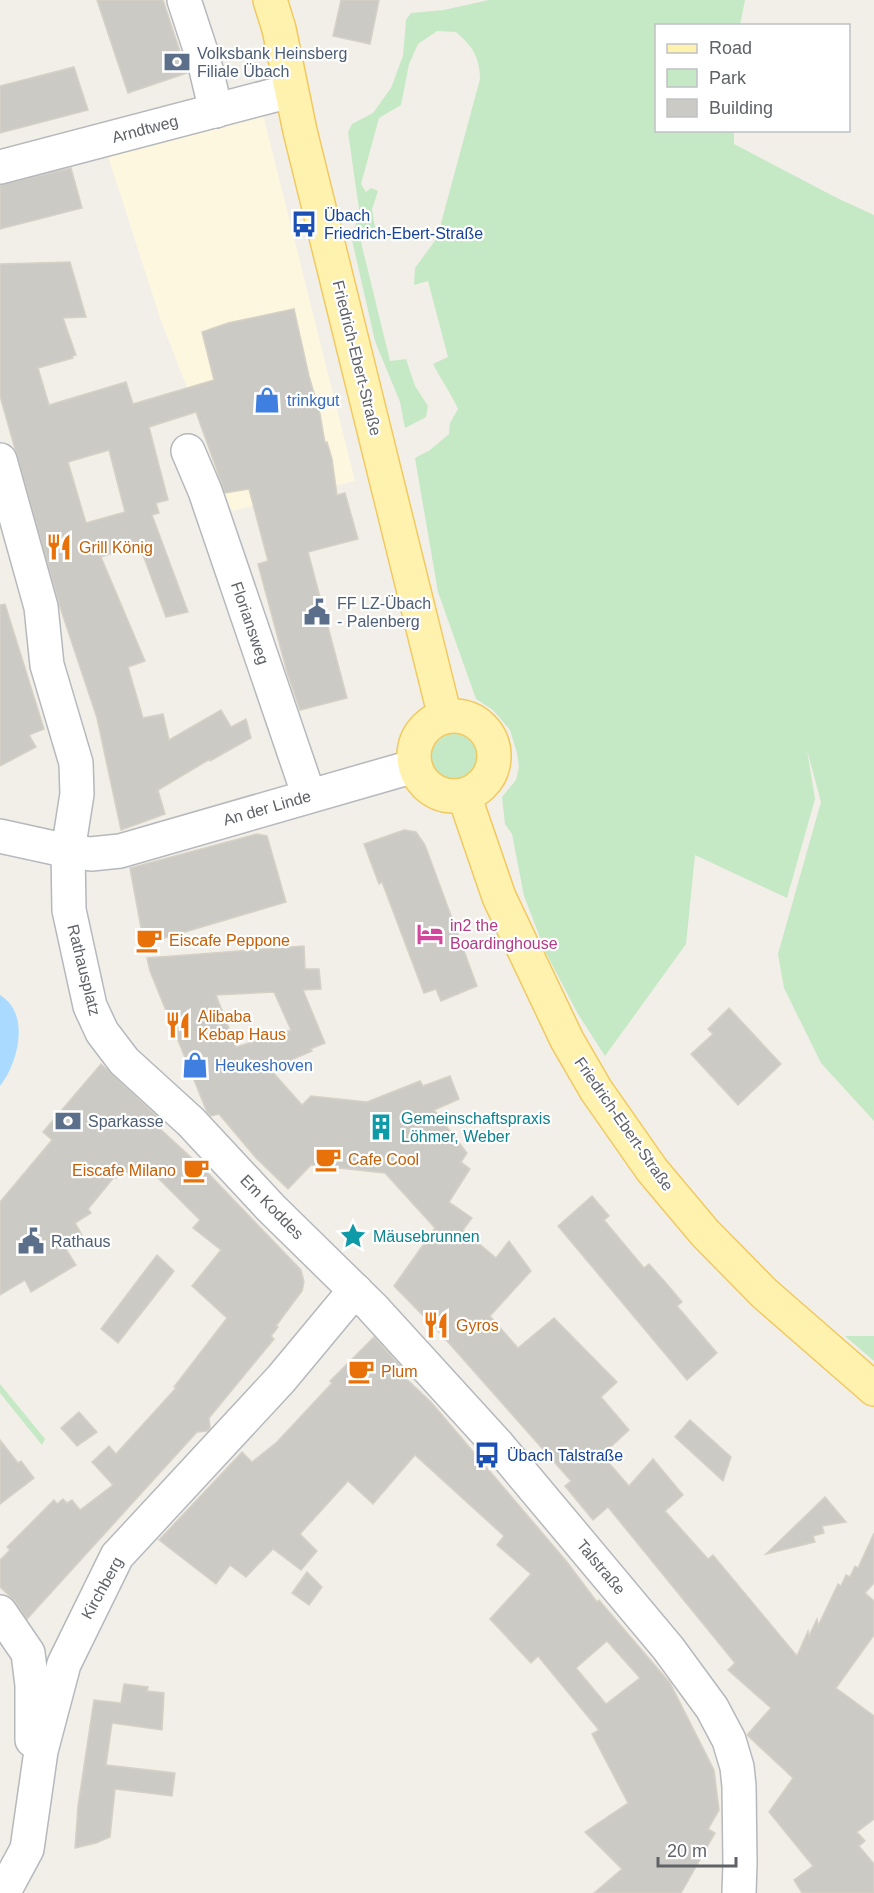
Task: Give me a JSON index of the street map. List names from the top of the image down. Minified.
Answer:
{"streets":{"main road":["Friedrich-Ebert-Straße"],"street":["Arndtweg","Floriansweg","An der Linde","Rathausplatz","Em Koddes","Talstraße","Kirchberg"]},"crossings":[["Arndtweg","Friedrich-Ebert-Straße"],["Friedrich-Ebert-Straße","An der Linde"],["Floriansweg","An der Linde"],["An der Linde","Rathausplatz"],["Rathausplatz","Em Koddes"],["Em Koddes","Talstraße"],["Em Koddes","Kirchberg"],["Talstraße","Kirchberg"]],"places":{"bank":["Volksbank Heinsberg Filiale Übach","Sparkasse"],"bus stop":["Übach Friedrich-Ebert-Straße","Übach Talstraße"],"shop":["trinkgut","Heukeshoven"],"restaurant":["Grill König","Alibaba Kebap Haus","Gyros"],"public building":["FF LZ-Übach - Palenberg","Rathaus"],"hotel":["in2 the Boardinghouse"],"cafe":["Eiscafe Peppone","Cafe Cool","Eiscafe Milano","Plum"],"building":["Gemeinschaftspraxis Löhmer, Weber"],"place":["Mäusebrunnen"]},"legend":["Road","Park","Building"],"scale_bar":"20 m"}
